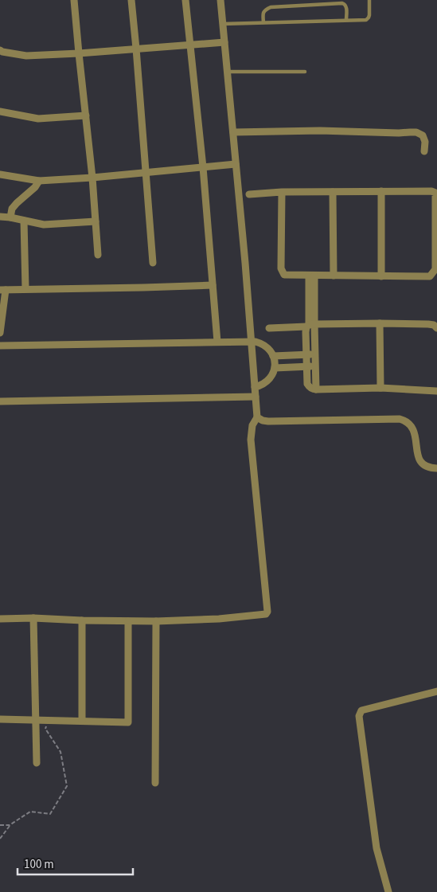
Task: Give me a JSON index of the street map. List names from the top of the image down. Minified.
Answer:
{"scale_bar":"100 m"}
